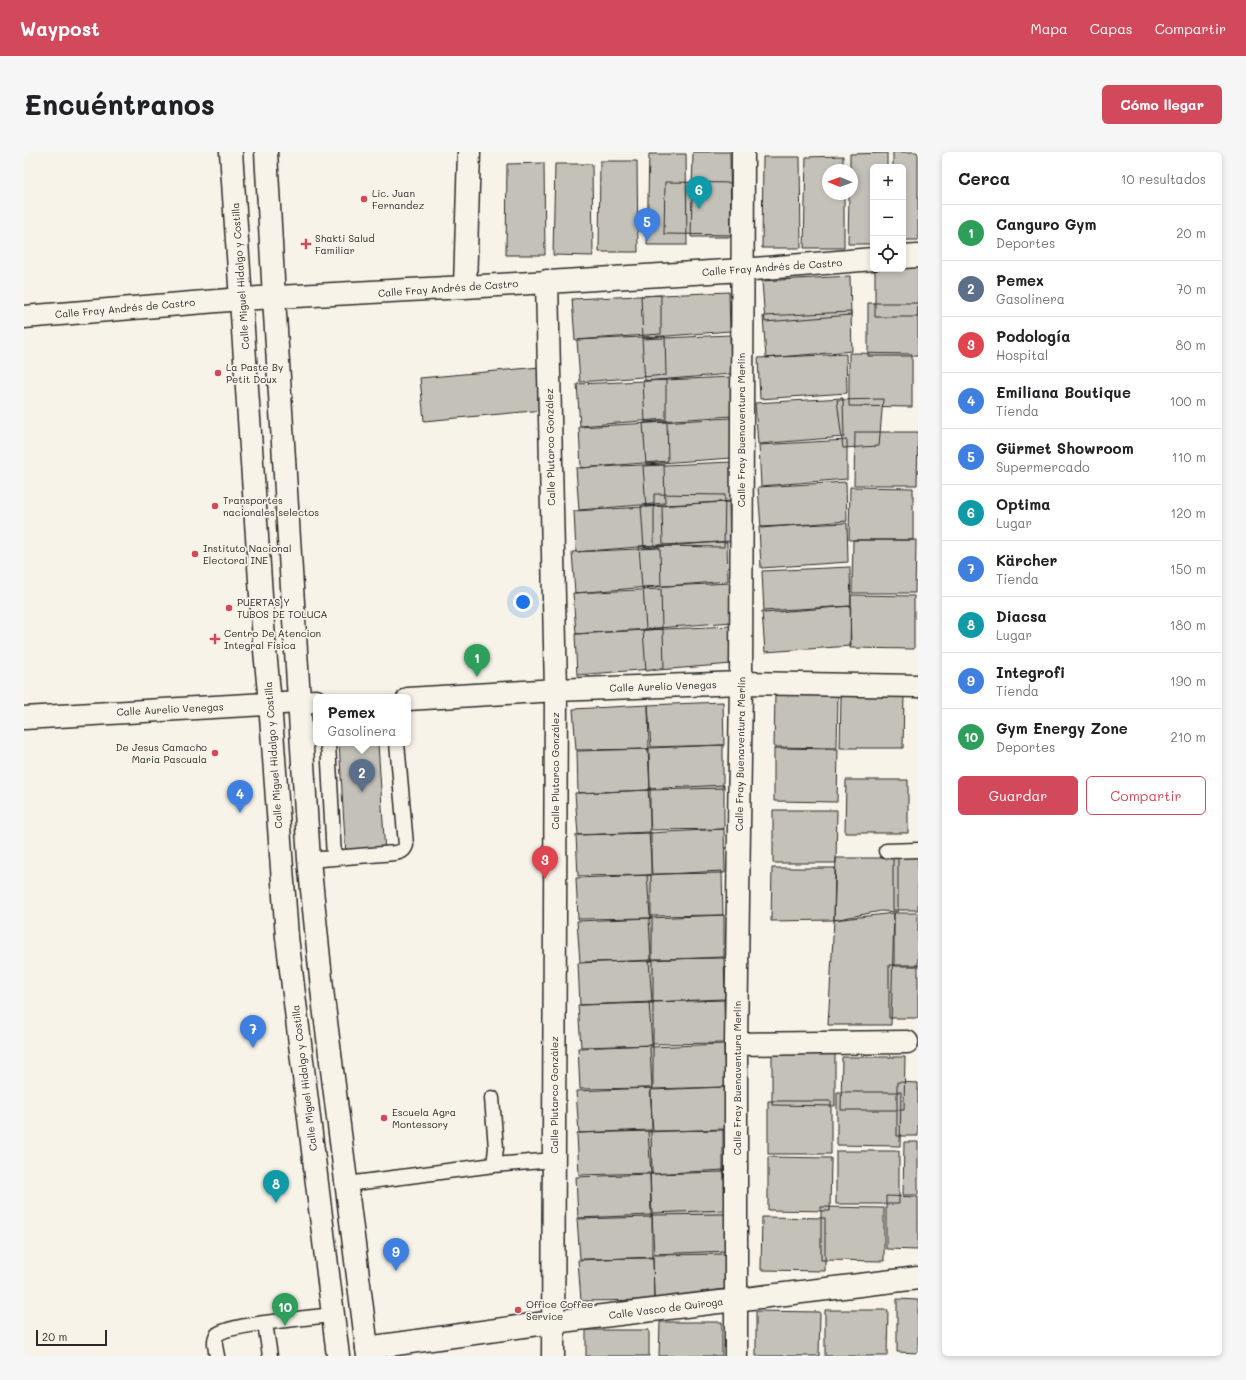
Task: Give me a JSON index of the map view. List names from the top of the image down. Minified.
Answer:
{"streets":{"street":["Calle Fray Andrés de Castro","Calle Miguel Hidalgo y Costilla","Calle Fray Buenaventura Merlín","Calle Plutarco González","Calle Aurelio Venegas","Calle Vasco de Quiroga"]},"crossings":[["Calle Fray Andrés de Castro","Calle Miguel Hidalgo y Costilla"],["Calle Fray Andrés de Castro","Calle Fray Buenaventura Merlín"],["Calle Fray Andrés de Castro","Calle Plutarco González"],["Calle Miguel Hidalgo y Costilla","Calle Aurelio Venegas"],["Calle Fray Buenaventura Merlín","Calle Aurelio Venegas"],["Calle Fray Buenaventura Merlín","Calle Vasco de Quiroga"],["Calle Plutarco González","Calle Aurelio Venegas"],["Calle Plutarco González","Calle Vasco de Quiroga"]],"places":{"other":["Lic. Juan Fernandez","La Paste By Petit Doux","Transportes nacionales selectos","Instituto Nacional Electoral INE","PUERTAS Y TUBOS DE TOLUCA","De Jesus Camacho Maria Pascuala","Escuela Agra Montessory","Office Coffee Service"],"health":["Shakti Salud Familiar","Centro De Atencion Integral Fisica"]},"scale_bar":"20 m","north":"left","page":{"header":"Waypost","nav":["Mapa","Capas","Compartir"],"buttons":["Cómo llegar",["Guardar","Compartir"]],"title":"Encuéntranos","heading":["Cerca","10 resultados"],"map_buttons":["+","−"],"pins":["6","5","1","2","4","3","7","8","9","10"],"list":[{"mark":"1","name":"Canguro Gym","note":"Deportes","value":"20 m"},{"mark":"2","name":"Pemex","note":"Gasolinera","value":"70 m"},{"mark":"3","name":"Podología","note":"Hospital","value":"80 m"},{"mark":"4","name":"Emiliana Boutique","note":"Tienda","value":"100 m"},{"mark":"5","name":"Gürmet Showroom","note":"Supermercado","value":"110 m"},{"mark":"6","name":"Optima","note":"Lugar","value":"120 m"},{"mark":"7","name":"Kärcher","note":"Tienda","value":"150 m"},{"mark":"8","name":"Diacsa","note":"Lugar","value":"180 m"},{"mark":"9","name":"Integrofi","note":"Tienda","value":"190 m"},{"mark":"10","name":"Gym Energy Zone","note":"Deportes","value":"210 m"}],"popup":["Pemex","Gasolinera"],"scale":"20 m"}}
